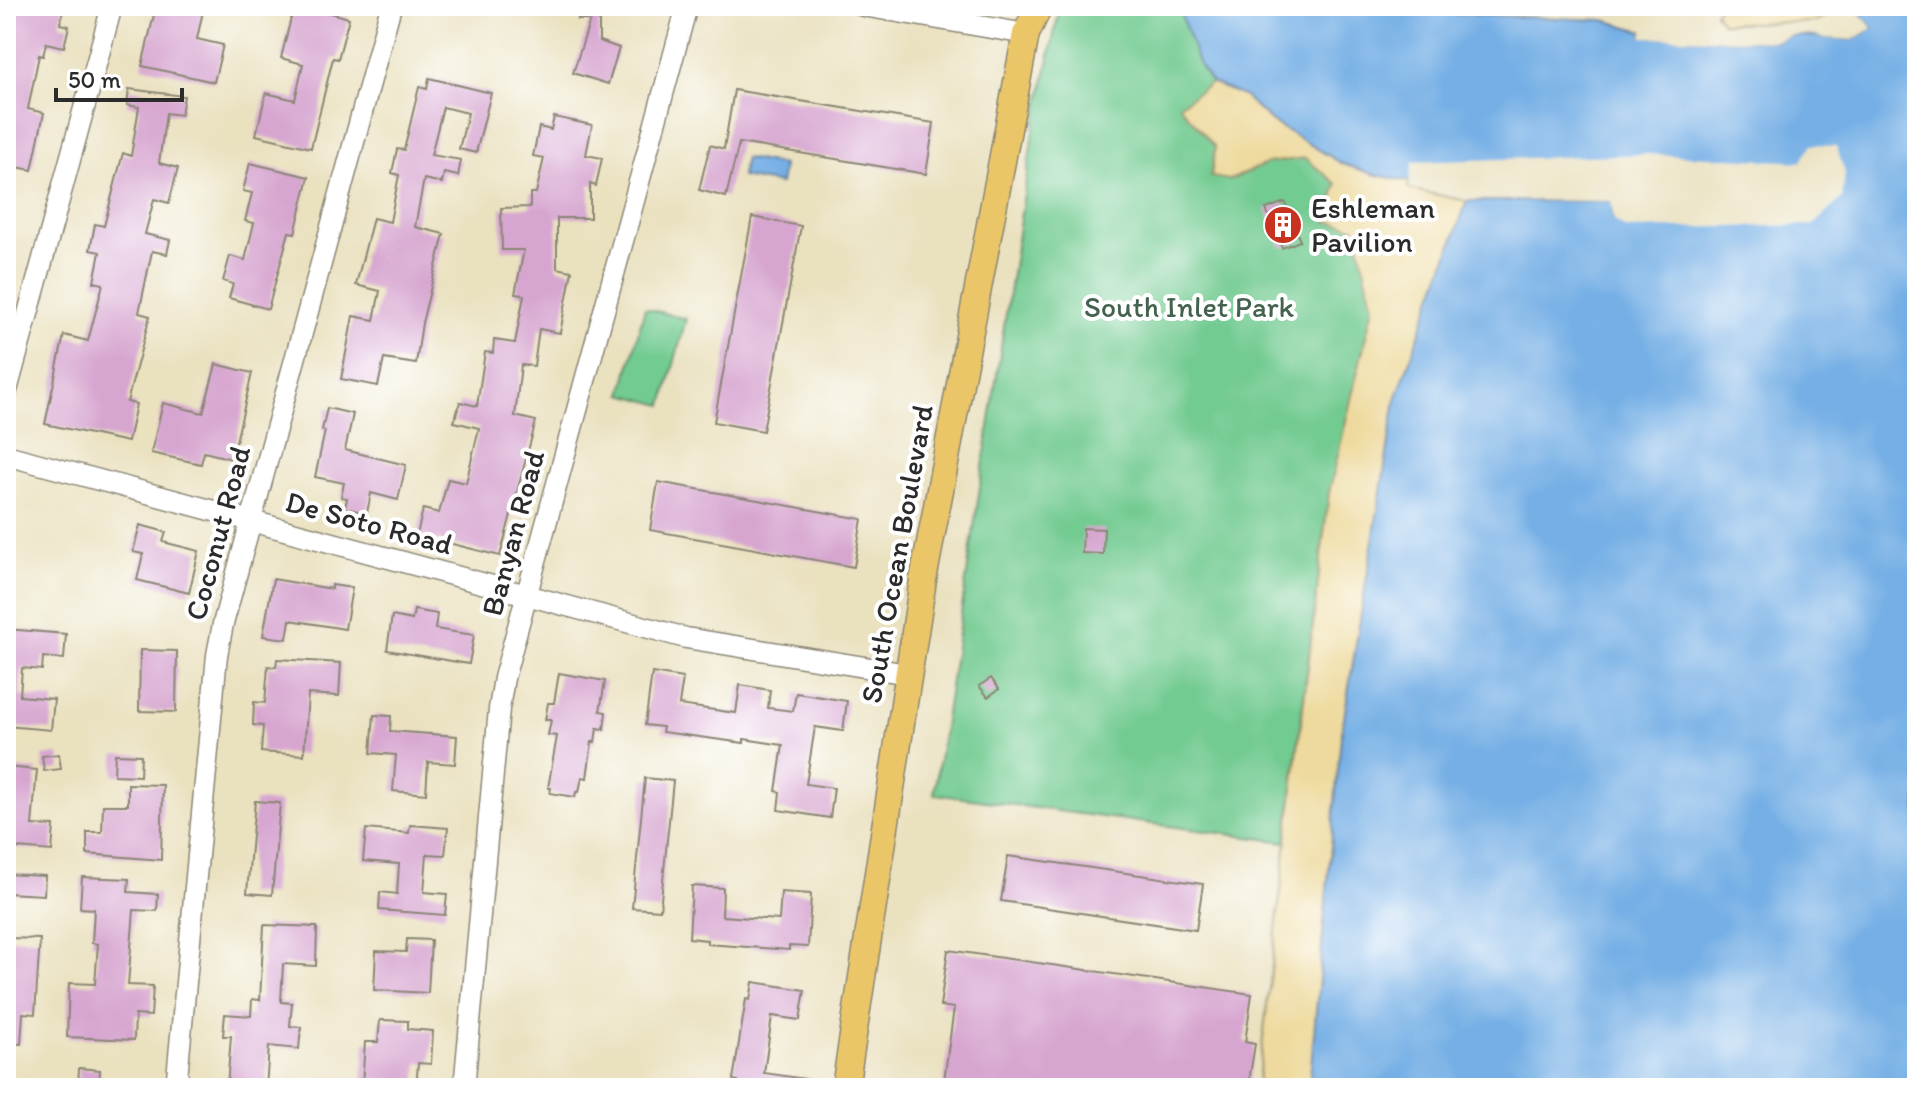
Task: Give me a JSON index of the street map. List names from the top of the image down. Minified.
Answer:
{"streets":{"main road":["South Ocean Boulevard"],"street":["De Soto Road","Coconut Road","Banyan Road"]},"crossings":[["De Soto Road","Coconut Road"],["De Soto Road","Banyan Road"],["De Soto Road","South Ocean Boulevard"]],"parks":["South Inlet Park"],"places":{"building":["Eshleman Pavilion"]},"scale_bar":"50 m"}
